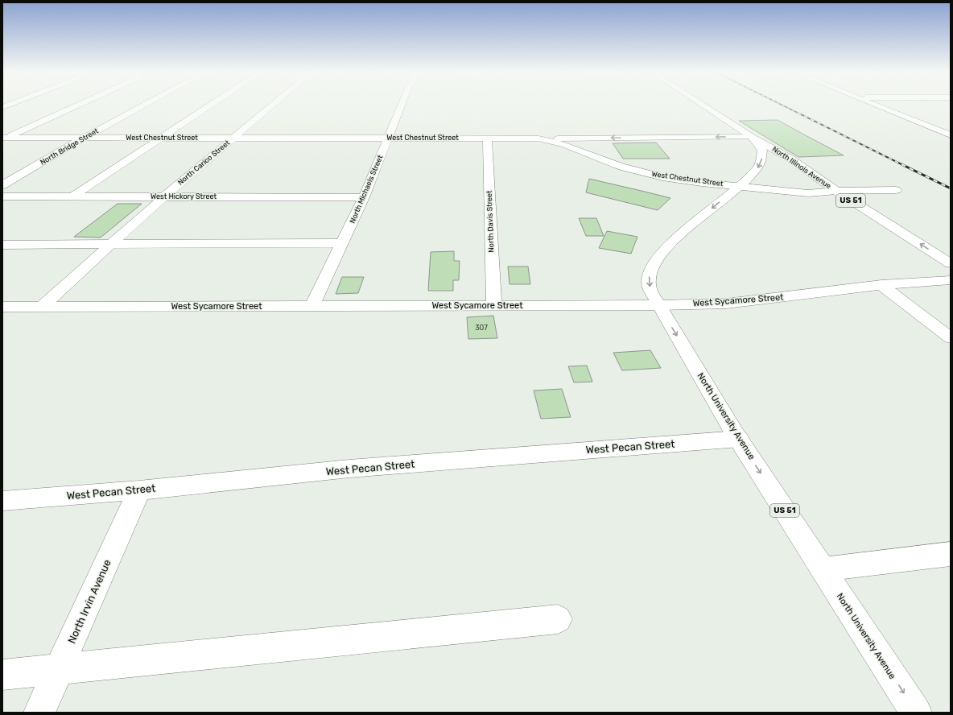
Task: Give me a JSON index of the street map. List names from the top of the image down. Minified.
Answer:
{"streets":{"street":["West Chestnut Street","North Bridge Street","North Carico Street","North Illinois Avenue","North Michaels Street","West Hickory Street","US 51","North Davis Street","West Sycamore Street","North University Avenue","West Pecan Street","North Irvin Avenue"]},"crossings":[["West Chestnut Street","North Bridge Street"],["West Chestnut Street","North Carico Street"],["West Chestnut Street","North Illinois Avenue"],["West Chestnut Street","North Michaels Street"],["West Chestnut Street","North Davis Street"],["West Chestnut Street","North University Avenue"],["North Carico Street","West Hickory Street"],["North Carico Street","West Sycamore Street"],["North Illinois Avenue","North University Avenue"],["North Michaels Street","West Hickory Street"],["North Michaels Street","West Sycamore Street"],["North Davis Street","West Sycamore Street"],["West Sycamore Street","North University Avenue"],["North University Avenue","West Pecan Street"],["West Pecan Street","North Irvin Avenue"]],"one_way":["North University Avenue"],"house_numbers":["307"]}
